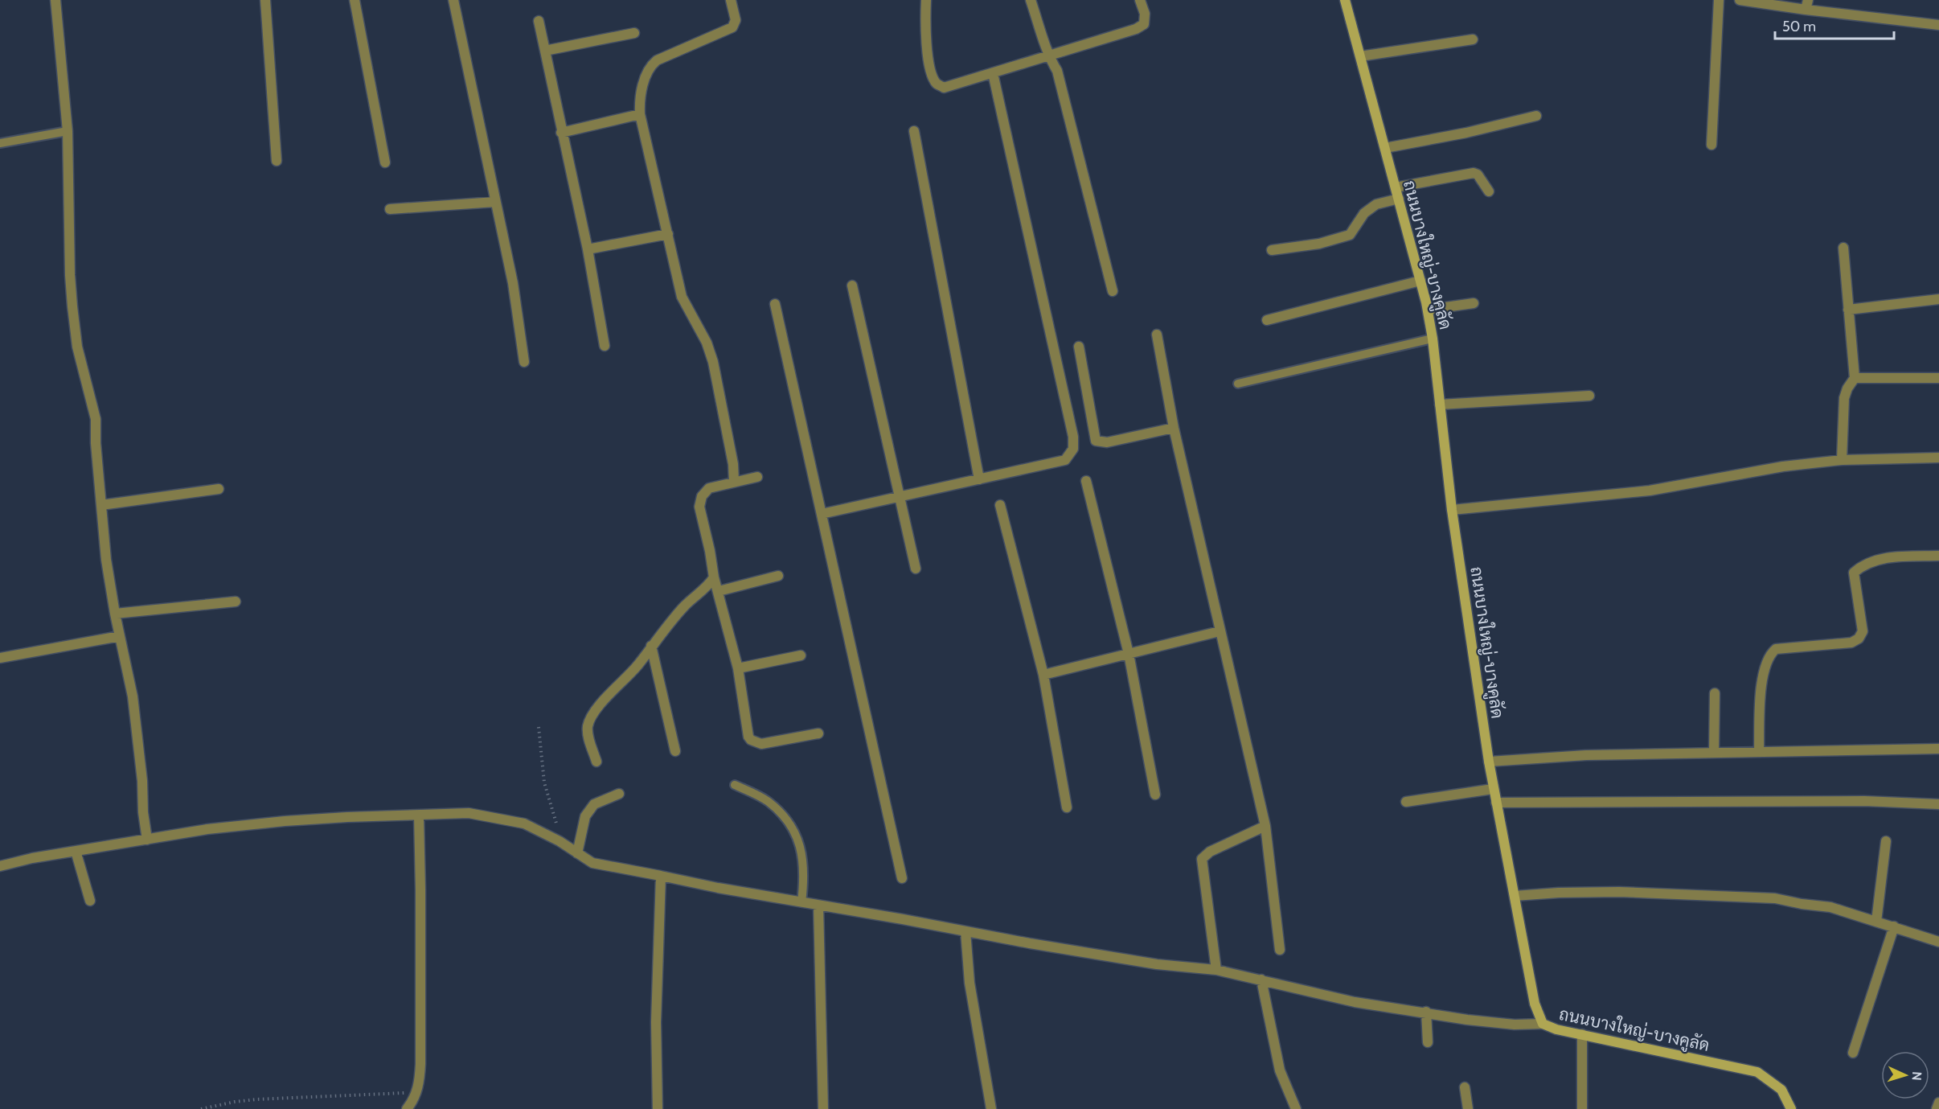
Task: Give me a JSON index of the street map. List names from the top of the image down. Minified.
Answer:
{"streets":{"street":["ถนนบางใหญ่-บางคูลัด"]},"scale_bar":"50 m","north":"right"}
